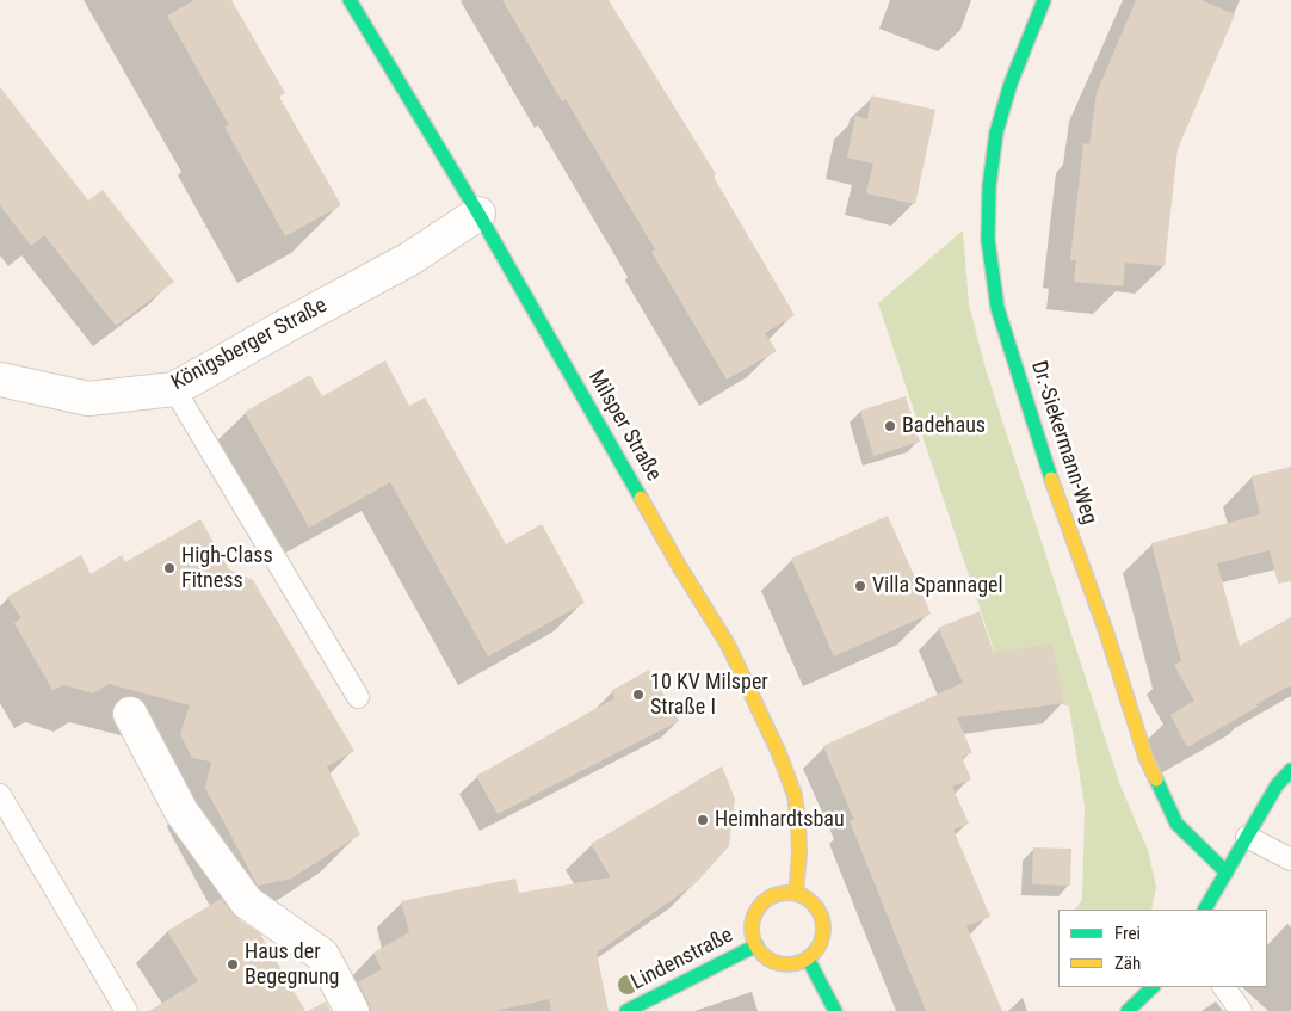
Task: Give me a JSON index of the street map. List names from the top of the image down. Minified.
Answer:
{"streets":{"street":["Königsberger Straße","Milsper Straße","Dr.-Siekermann-Weg","Lindenstraße"]},"crossings":[["Königsberger Straße","Milsper Straße"],["Milsper Straße","Lindenstraße"]],"places":["Badehaus","High-Class Fitness","Villa Spannagel","10 KV Milsper Straße I","Heimhardtsbau","Haus der Begegnung"],"legend":["Frei","Zäh"]}
